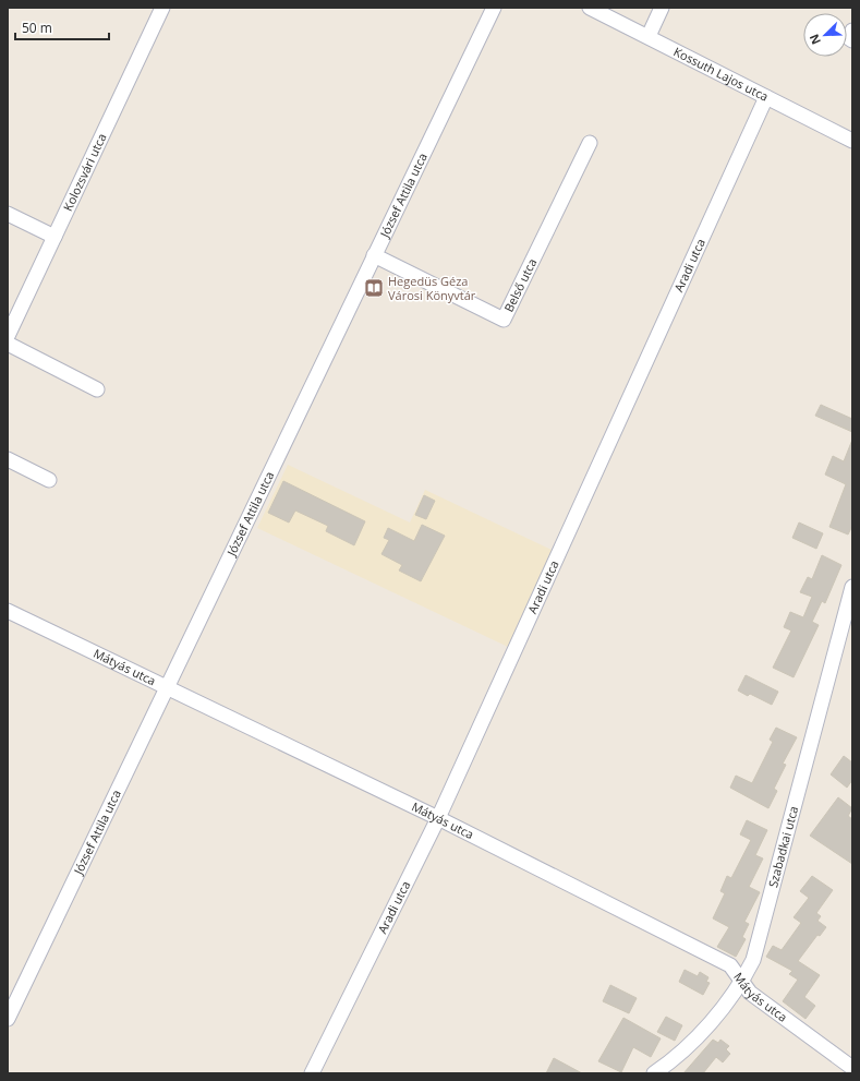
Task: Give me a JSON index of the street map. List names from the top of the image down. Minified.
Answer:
{"streets":{"street":["Kossuth Lajos utca","Kolozsvári utca","József Attila utca","Aradi utca","Belső utca","Mátyás utca","Szabadkai utca"]},"crossings":[["Kossuth Lajos utca","Aradi utca"],["József Attila utca","Belső utca"],["József Attila utca","Mátyás utca"],["Aradi utca","Mátyás utca"],["Mátyás utca","Szabadkai utca"]],"places":{"library":["Hegedüs Géza Városi Könyvtár"]},"scale_bar":"50 m","north":"bottom left"}
